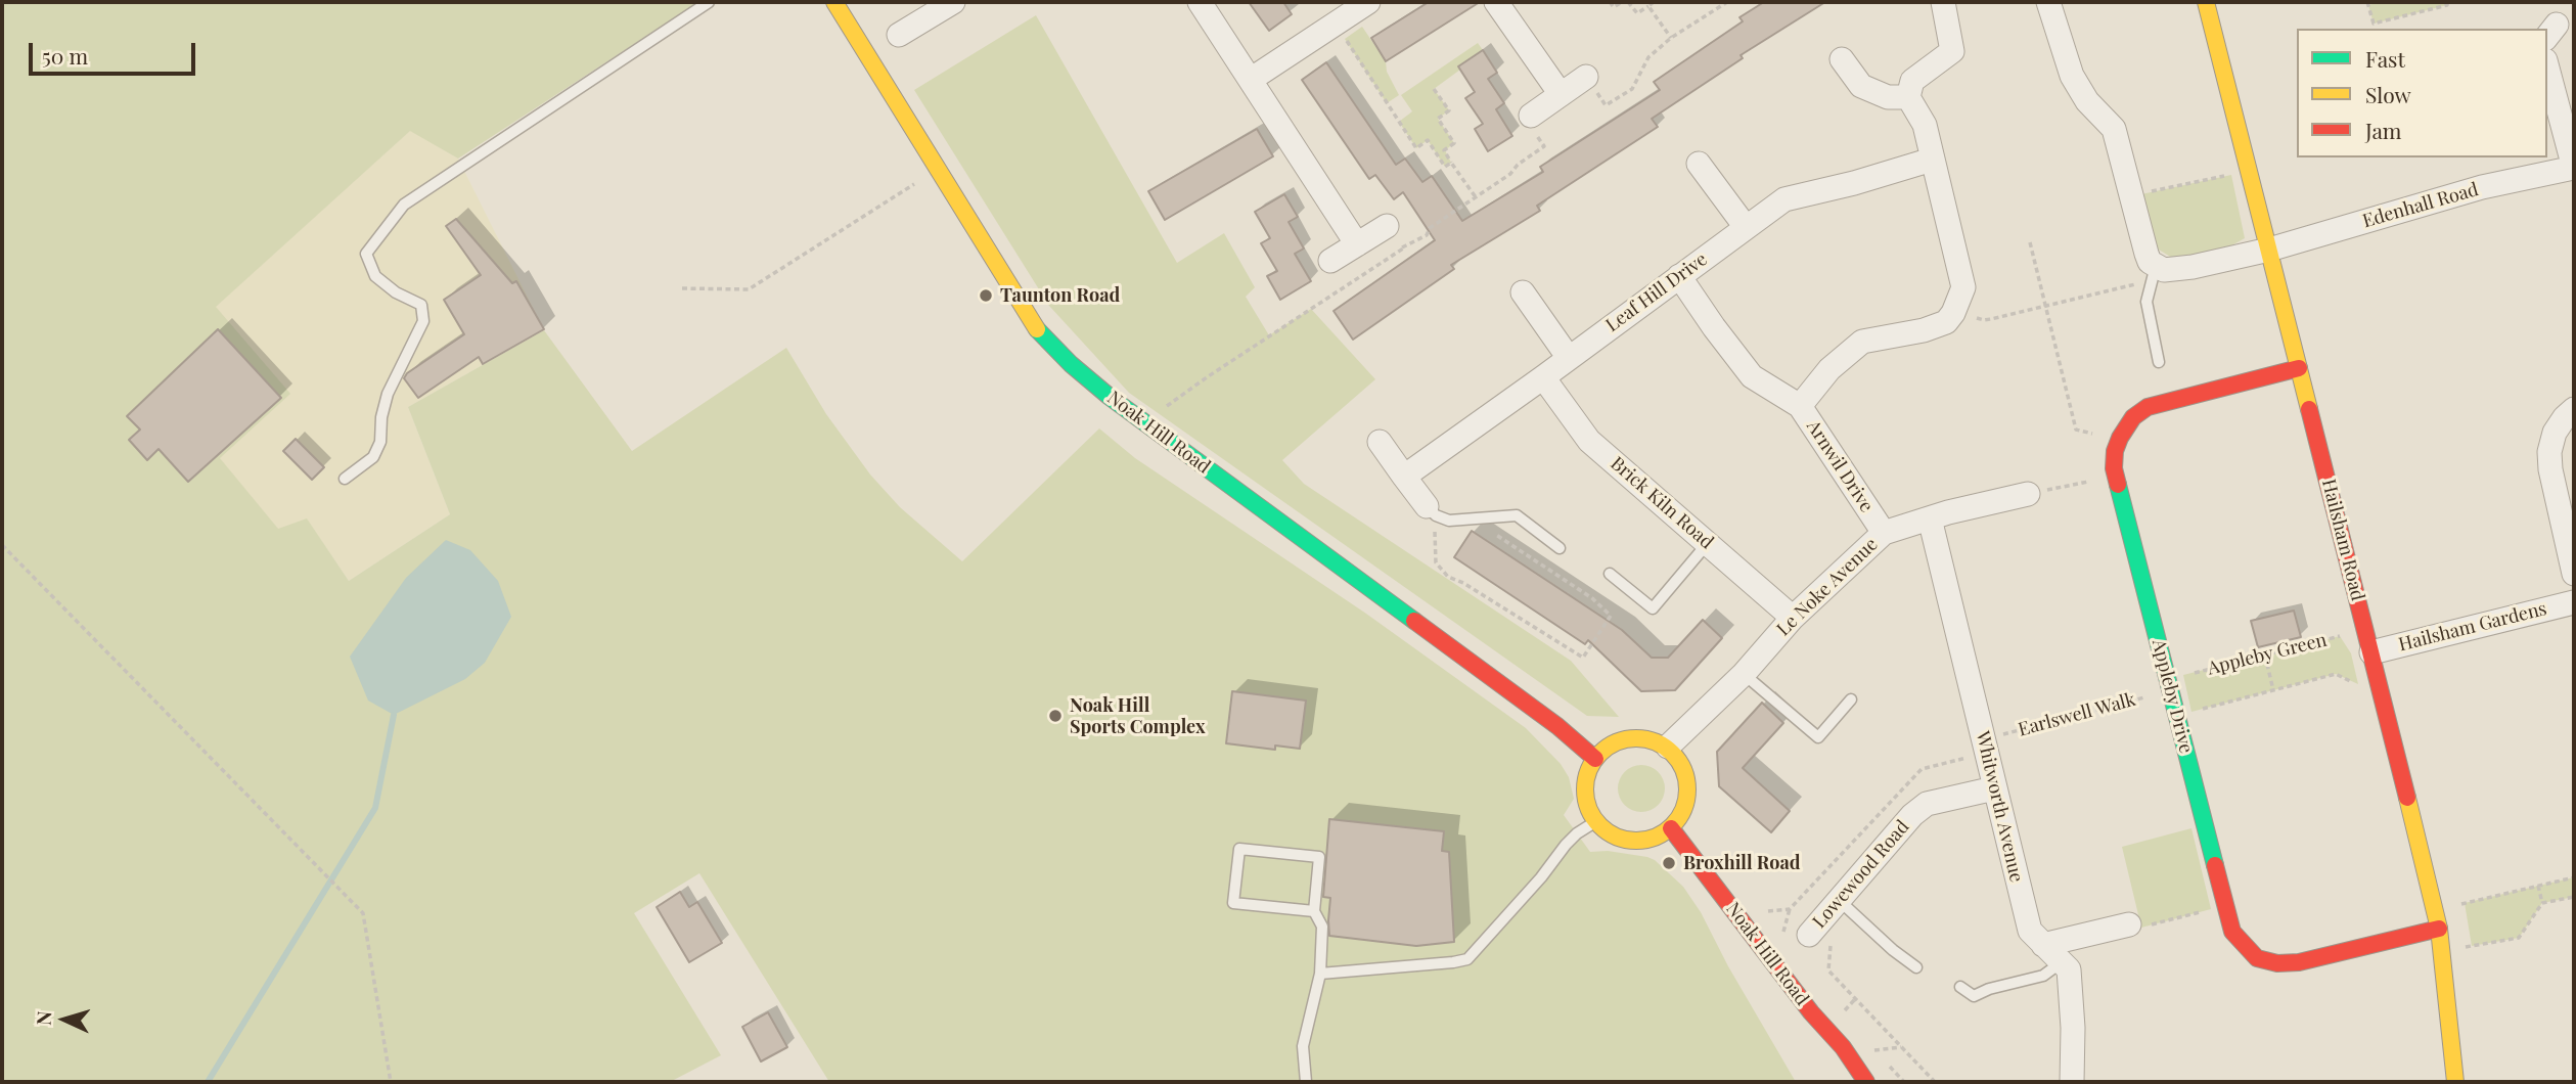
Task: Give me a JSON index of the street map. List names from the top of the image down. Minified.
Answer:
{"streets":{"street":["Edenhall Road","Leaf Hill Drive","Noak Hill Road","Arnwil Drive","Brick Kiln Road","Hailsham Road","Le Noke Avenue","Hailsham Gardens","Appleby Drive","Whitworth Avenue","Lowewood Road"],"path":["Appleby Green","Earlswell Walk"]},"crossings":[["Edenhall Road","Hailsham Road"],["Leaf Hill Drive","Arnwil Drive"],["Leaf Hill Drive","Brick Kiln Road"],["Noak Hill Road","Le Noke Avenue"],["Arnwil Drive","Le Noke Avenue"],["Brick Kiln Road","Le Noke Avenue"],["Hailsham Road","Hailsham Gardens"],["Hailsham Road","Appleby Green"],["Hailsham Road","Appleby Drive"],["Le Noke Avenue","Whitworth Avenue"],["Hailsham Gardens","Appleby Green"],["Appleby Green","Appleby Drive"],["Appleby Green","Earlswell Walk"],["Appleby Drive","Earlswell Walk"],["Earlswell Walk","Whitworth Avenue"],["Whitworth Avenue","Lowewood Road"]],"places":["Taunton Road","Noak Hill Sports Complex","Broxhill Road"],"legend":["Fast","Slow","Jam"],"scale_bar":"50 m","north":"left"}
